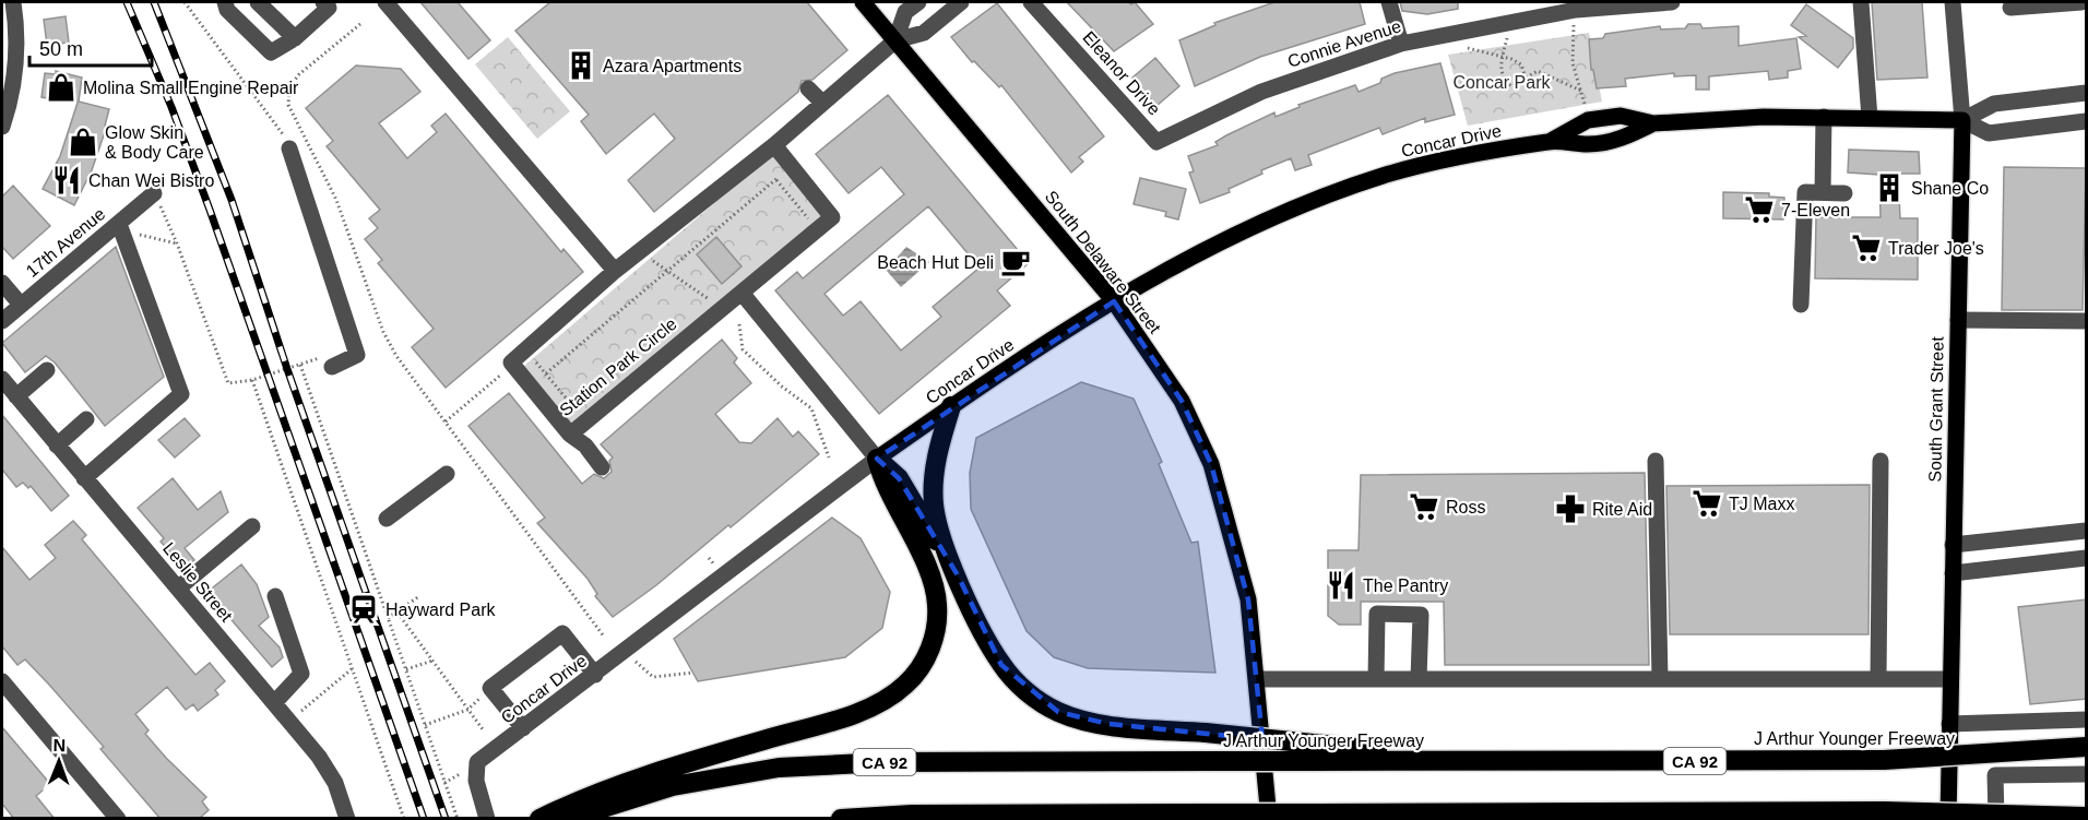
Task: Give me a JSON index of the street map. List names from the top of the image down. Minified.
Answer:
{"streets":{"highway":["J Arthur Younger Freeway","CA 92"],"main road":["Concar Drive","South Delaware Street","South Grant Street"],"street":["Connie Avenue","Eleanor Drive","17th Avenue","Station Park Circle","Leslie Street"]},"crossings":[["Connie Avenue","Eleanor Drive"],["Concar Drive","South Delaware Street"],["Concar Drive","South Grant Street"]],"parks":["Concar Park"],"places":{"building":["Azara Apartments","Shane Co"],"shop":["Molina Small Engine Repair","Glow Skin & Body Care"],"restaurant":["Chan Wei Bistro","The Pantry"],"supermarket":["7-Eleven","Trader Joe's","TJ Maxx","Ross"],"cafe":["Beach Hut Deli"],"pharmacy":["Rite Aid"],"station":["Hayward Park"]},"scale_bar":"50 m","north":"top"}
